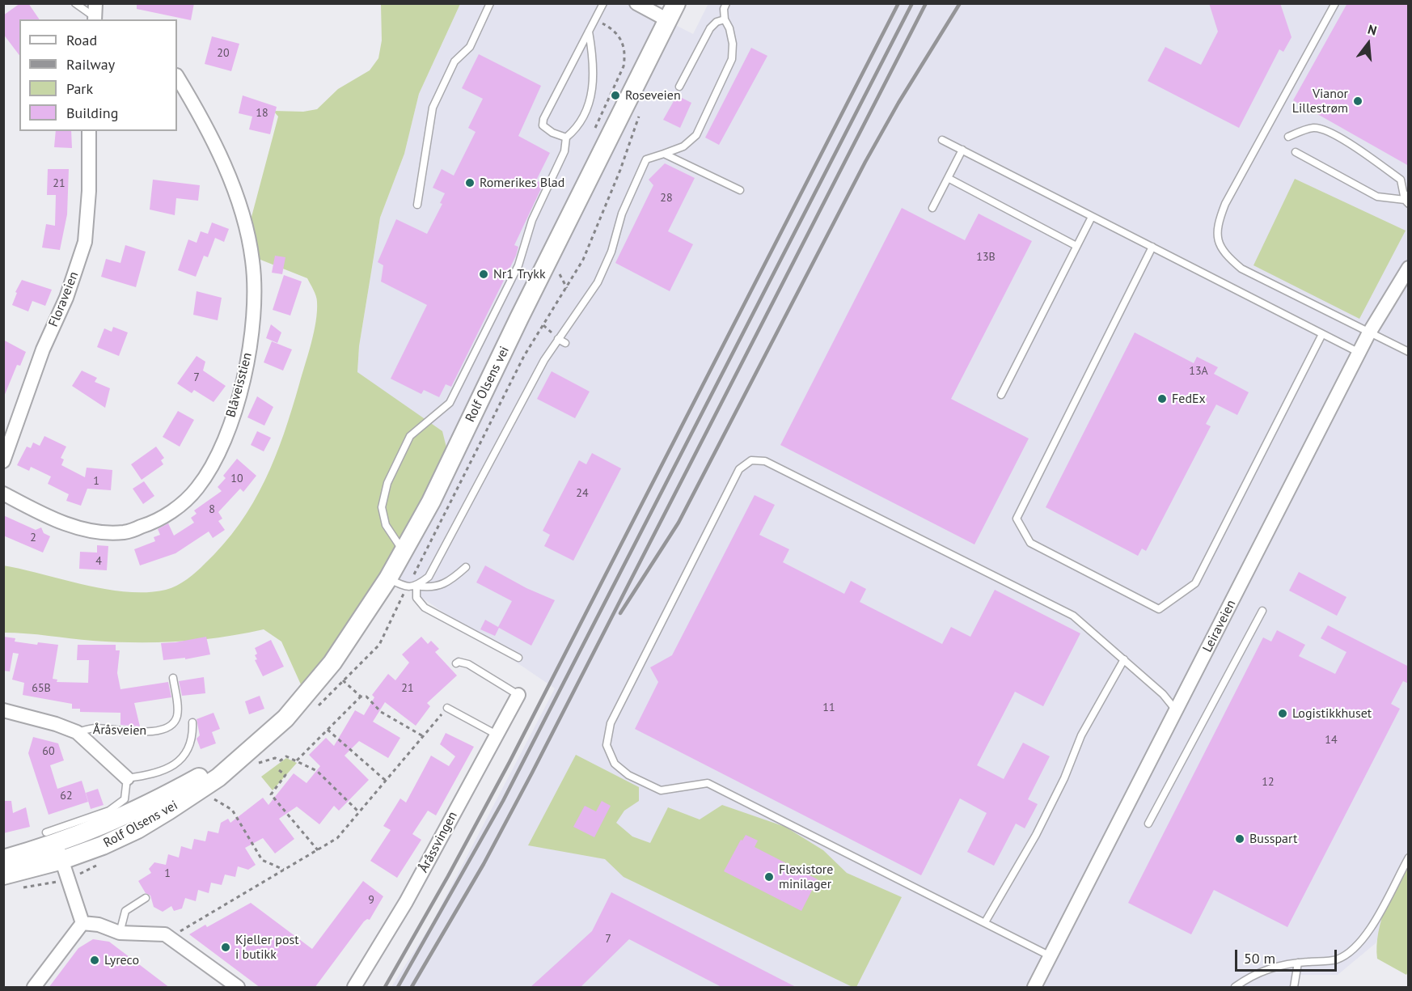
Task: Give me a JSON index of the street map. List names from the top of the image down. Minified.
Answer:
{"streets":{"main road":["Rolf Olsens vei"],"street":["Floraveien","Blåveisstien","Leiraveien","Åråsveien","Åråssvingen"]},"places":["Roseveien","Vianor Lillestrøm","Romerikes Blad","Nr1 Trykk","FedEx","Logistikkhuset","Busspart","Flexistore minilager","Kjeller post i butikk","Lyreco"],"house_numbers":["20","18","21","28","13B","13A","7","10","1","24","8","2","4","65B","21","11","14","60","12","62","1","9","7"],"legend":["Road","Railway","Park","Building"],"scale_bar":"50 m","north":"top"}
